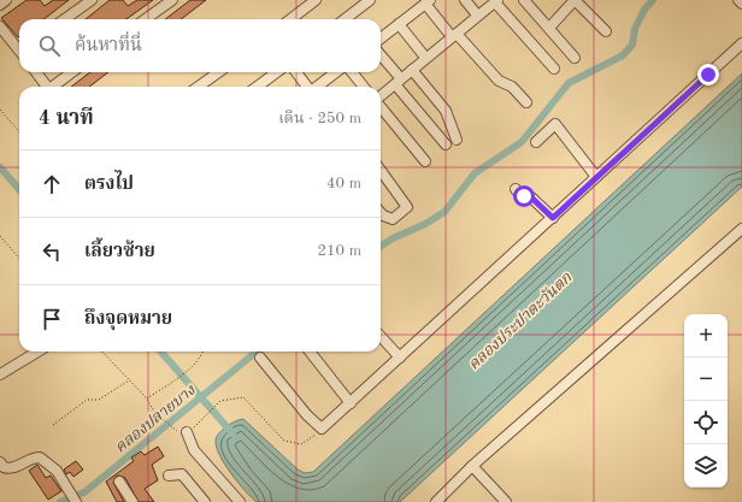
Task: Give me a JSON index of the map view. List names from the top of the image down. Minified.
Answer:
{"water":["คลองประปาตะวันตก","คลองปลายบาง"],"page":{"search":"ค้นหาที่นี่","heading":["4 นาที","เดิน · 250 m"],"list":[["ตรงไป","40 m"],["เลี้ยวซ้าย","210 m"],"ถึงจุดหมาย"],"map_buttons":["+","−"]}}
